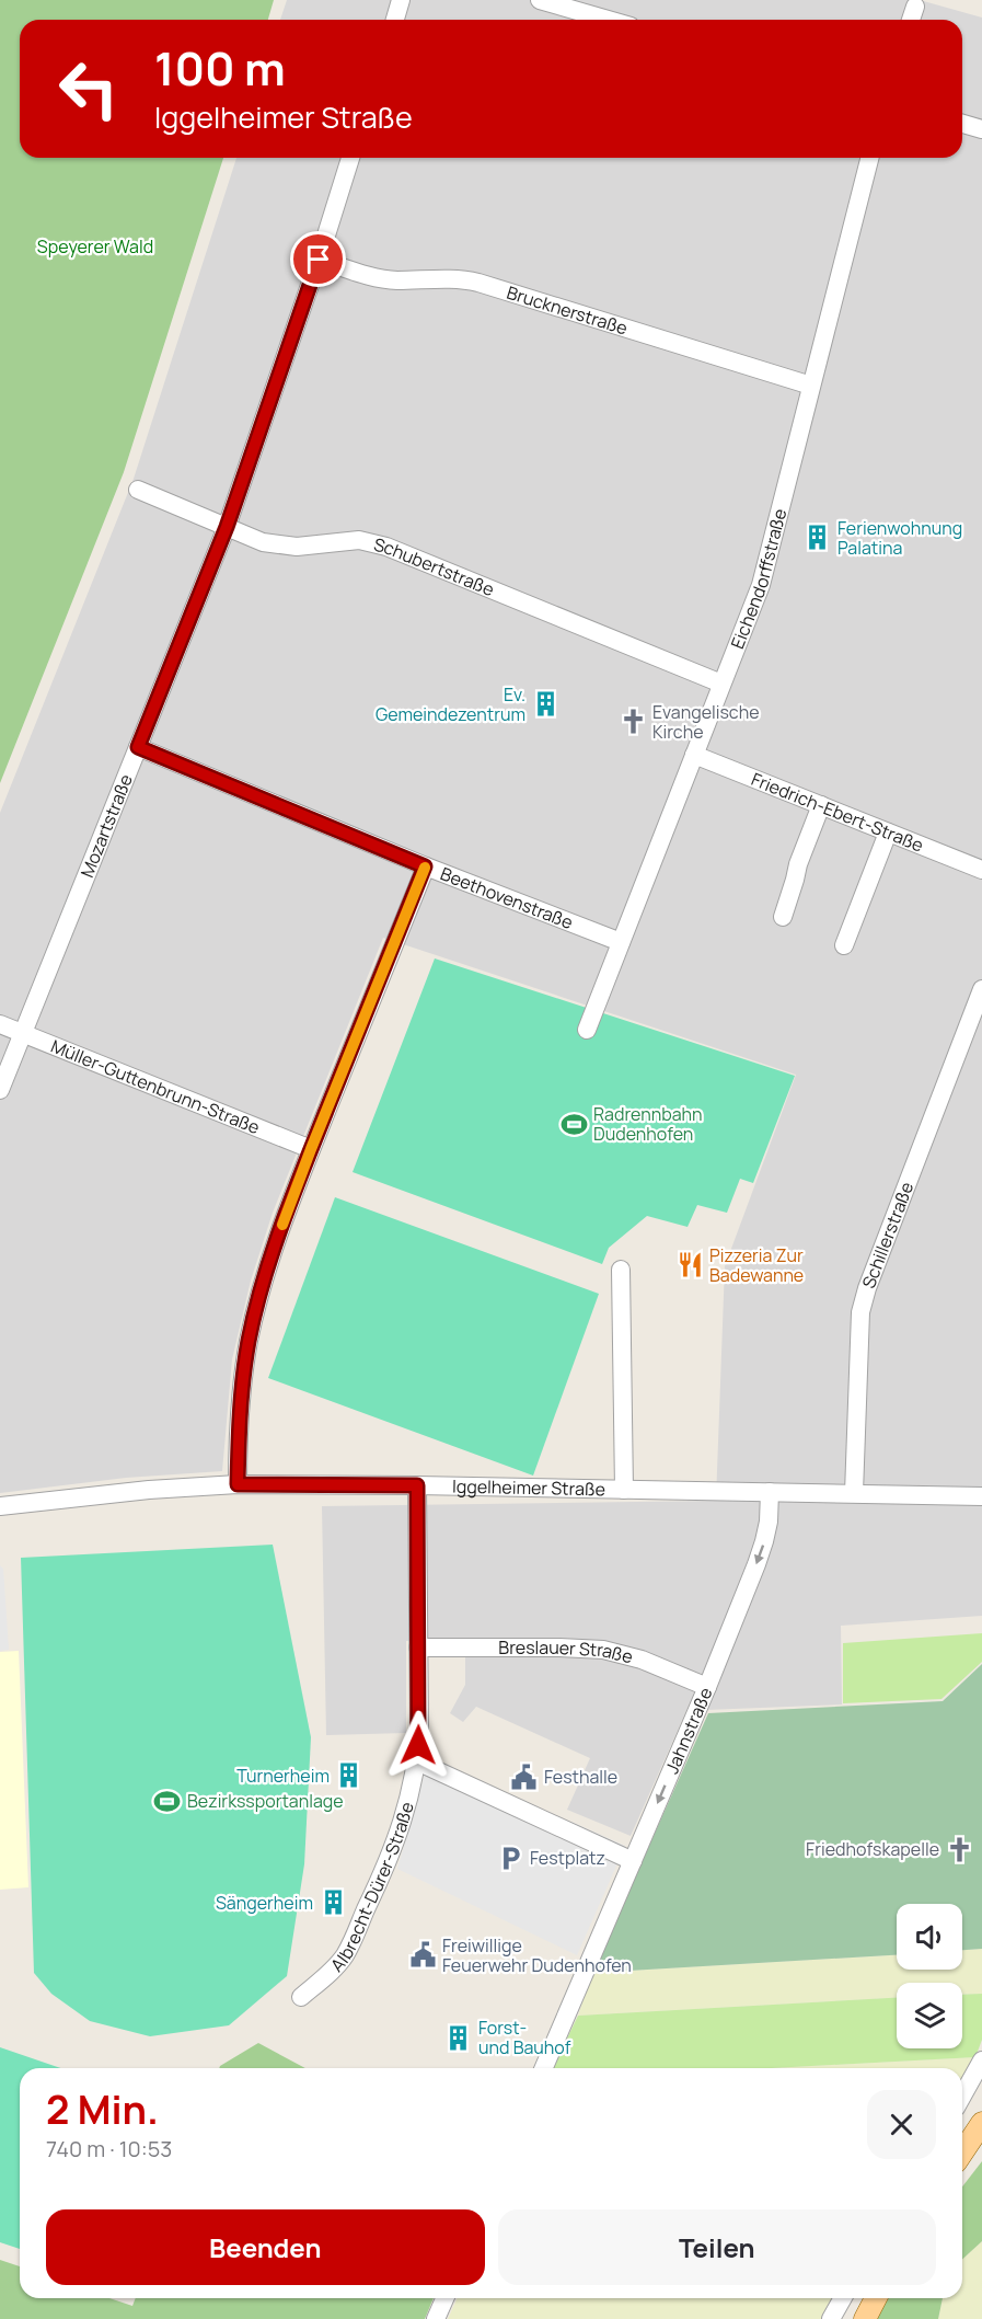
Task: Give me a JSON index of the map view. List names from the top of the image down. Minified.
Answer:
{"streets":{"street":["Brucknerstraße","Schubertstraße","Eichendorffstraße","Friedrich-Ebert-Straße","Mozartstraße","Beethovenstraße","Müller-Guttenbrunn-Straße","Schillerstraße","Iggelheimer Straße","Breslauer Straße","Jahnstraße","Albrecht-Dürer-Straße"]},"crossings":[["Brucknerstraße","Eichendorffstraße"],["Brucknerstraße","Mozartstraße"],["Schubertstraße","Eichendorffstraße"],["Schubertstraße","Mozartstraße"],["Eichendorffstraße","Friedrich-Ebert-Straße"],["Eichendorffstraße","Beethovenstraße"],["Mozartstraße","Beethovenstraße"],["Mozartstraße","Müller-Guttenbrunn-Straße"],["Schillerstraße","Iggelheimer Straße"],["Iggelheimer Straße","Jahnstraße"],["Iggelheimer Straße","Albrecht-Dürer-Straße"],["Breslauer Straße","Jahnstraße"],["Breslauer Straße","Albrecht-Dürer-Straße"]],"one_way":["Jahnstraße"],"parks":["Speyerer Wald"],"places":{"building":["Ferienwohnung Palatina","Ev. Gemeindezentrum","Turnerheim","Sängerheim","Forst- und Bauhof"],"church":["Evangelische Kirche","Friedhofskapelle"],"sports":["Radrennbahn Dudenhofen","Bezirkssportanlage"],"restaurant":["Pizzeria Zur Badewanne"],"public building":["Festhalle","Freiwillige Feuerwehr Dudenhofen"],"parking":["Festplatz"]},"page":{"turn":["100 m","Iggelheimer Straße"],"heading":["2 Min.","740 m · 10:53"],"buttons":["Beenden","Teilen"]}}
